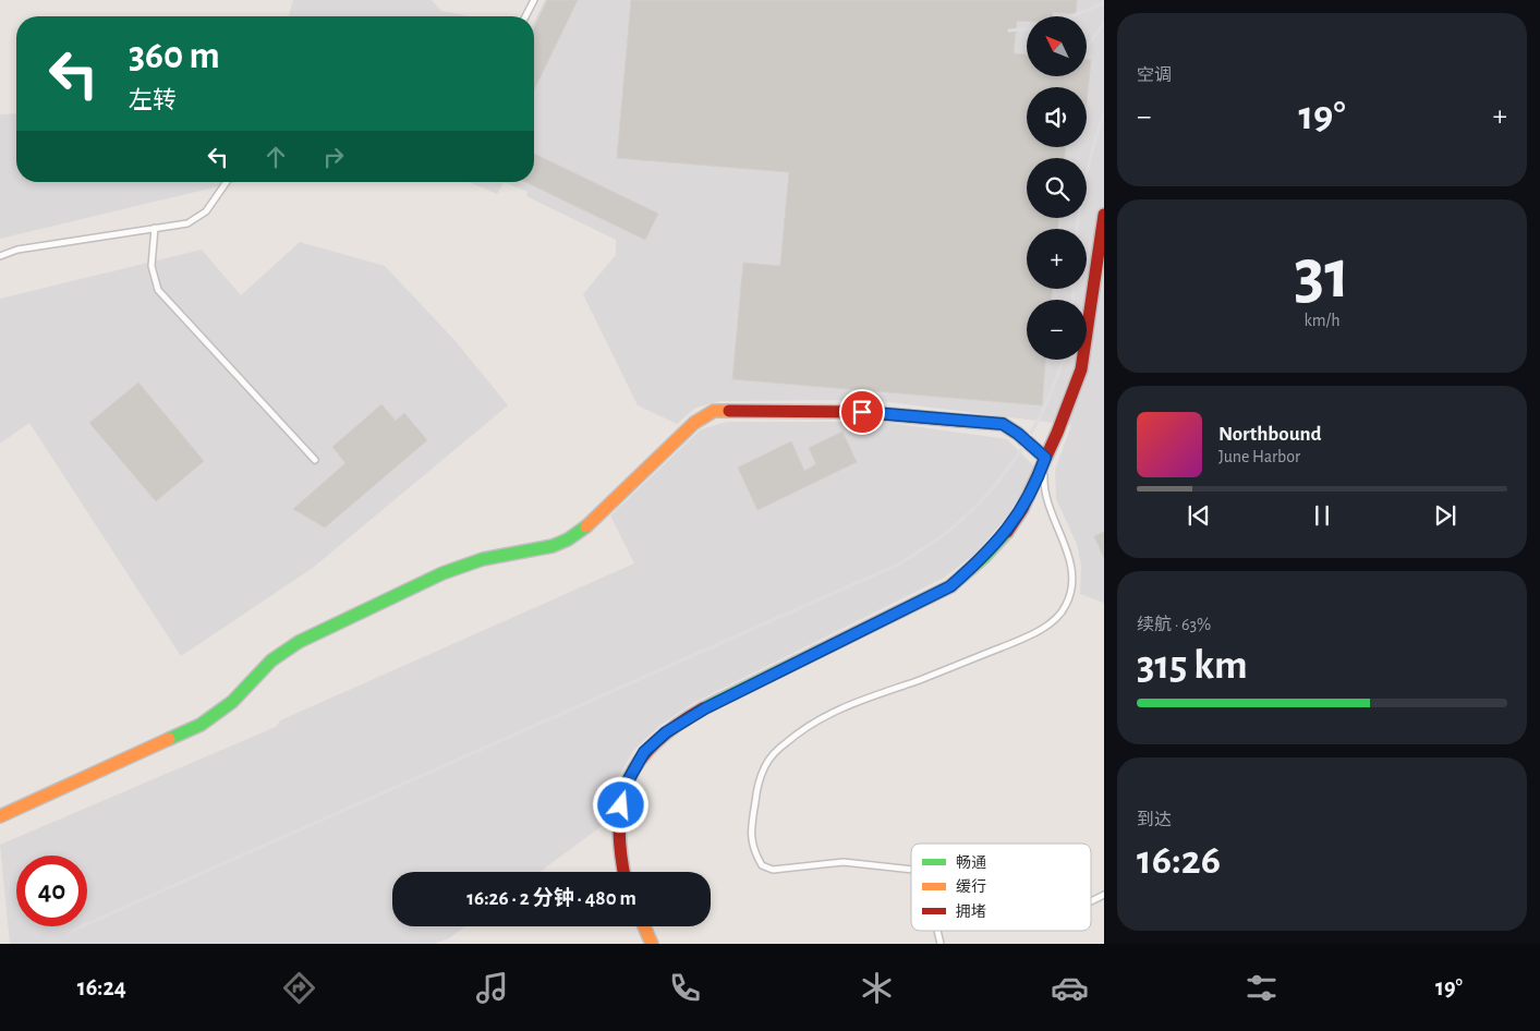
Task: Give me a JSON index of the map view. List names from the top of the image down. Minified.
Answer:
{"legend":["畅通","缓行","拥堵"],"north":"top left","page":{"tile":["空调",["31","km/h"],["续航 · 63%","315 km"],["到达","16:26"]],"map_buttons":["+","−"],"turn":["360 m","左转"],"heat":["−","19°","+"],"song":["Northbound","June Harbor"],"limit":"40","trip":"16:26 · 2 分钟 · 480 m","tabs":["16:24","19°"]}}
